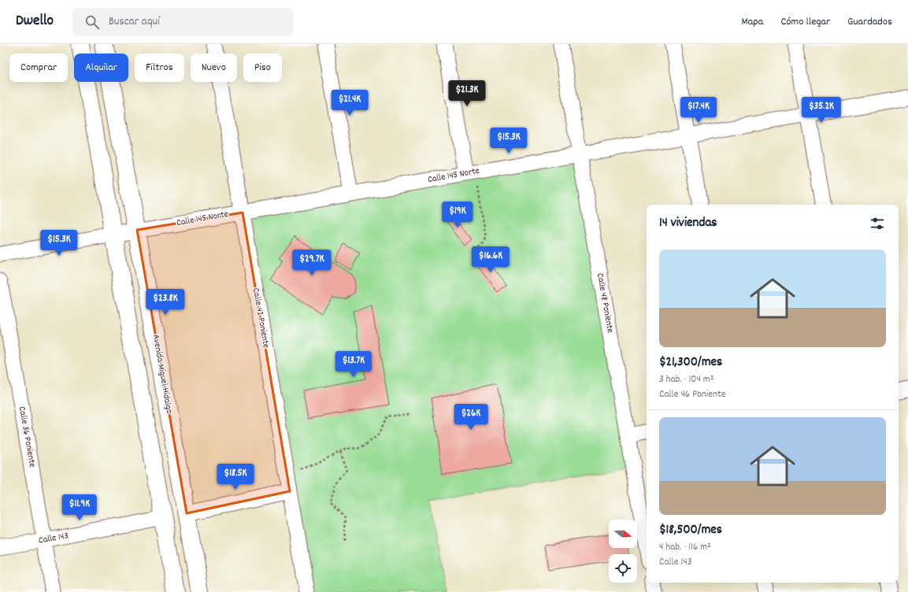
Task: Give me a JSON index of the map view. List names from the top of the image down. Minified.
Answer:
{"streets":{"main road":["Avenida Miguel Hidalgo"],"street":["Calle 145 Norte","Calle 48 Poniente","Calle 42 Poniente","Calle 36 Poniente","Calle 143"]},"crossings":[["Calle 145 Norte","Calle 48 Poniente"],["Calle 145 Norte","Calle 42 Poniente"],["Calle 145 Norte","Avenida Miguel Hidalgo"],["Calle 36 Poniente","Calle 143"]],"north":"right","page":{"header":"Dwello","search":"Buscar aquí","nav":["Mapa","Cómo llegar","Guardados"],"chip":["Comprar","Alquilar","Filtros","Nuevo","Piso"],"price":["$21.3K","$21.4K","$17.4K","$35.2K","$15.3K","$19K","$15.3K","$16.6K","$29.7K","$23.8K","$13.7K","$26K","$18.5K","$11.9K"],"heading":"14 viviendas","list":[{"name":"$21,300/mes","note":"3 hab. · 104 m² · Calle 46 Poniente"},{"name":"$18,500/mes","note":"4 hab. · 116 m² · Calle 143"}]}}
